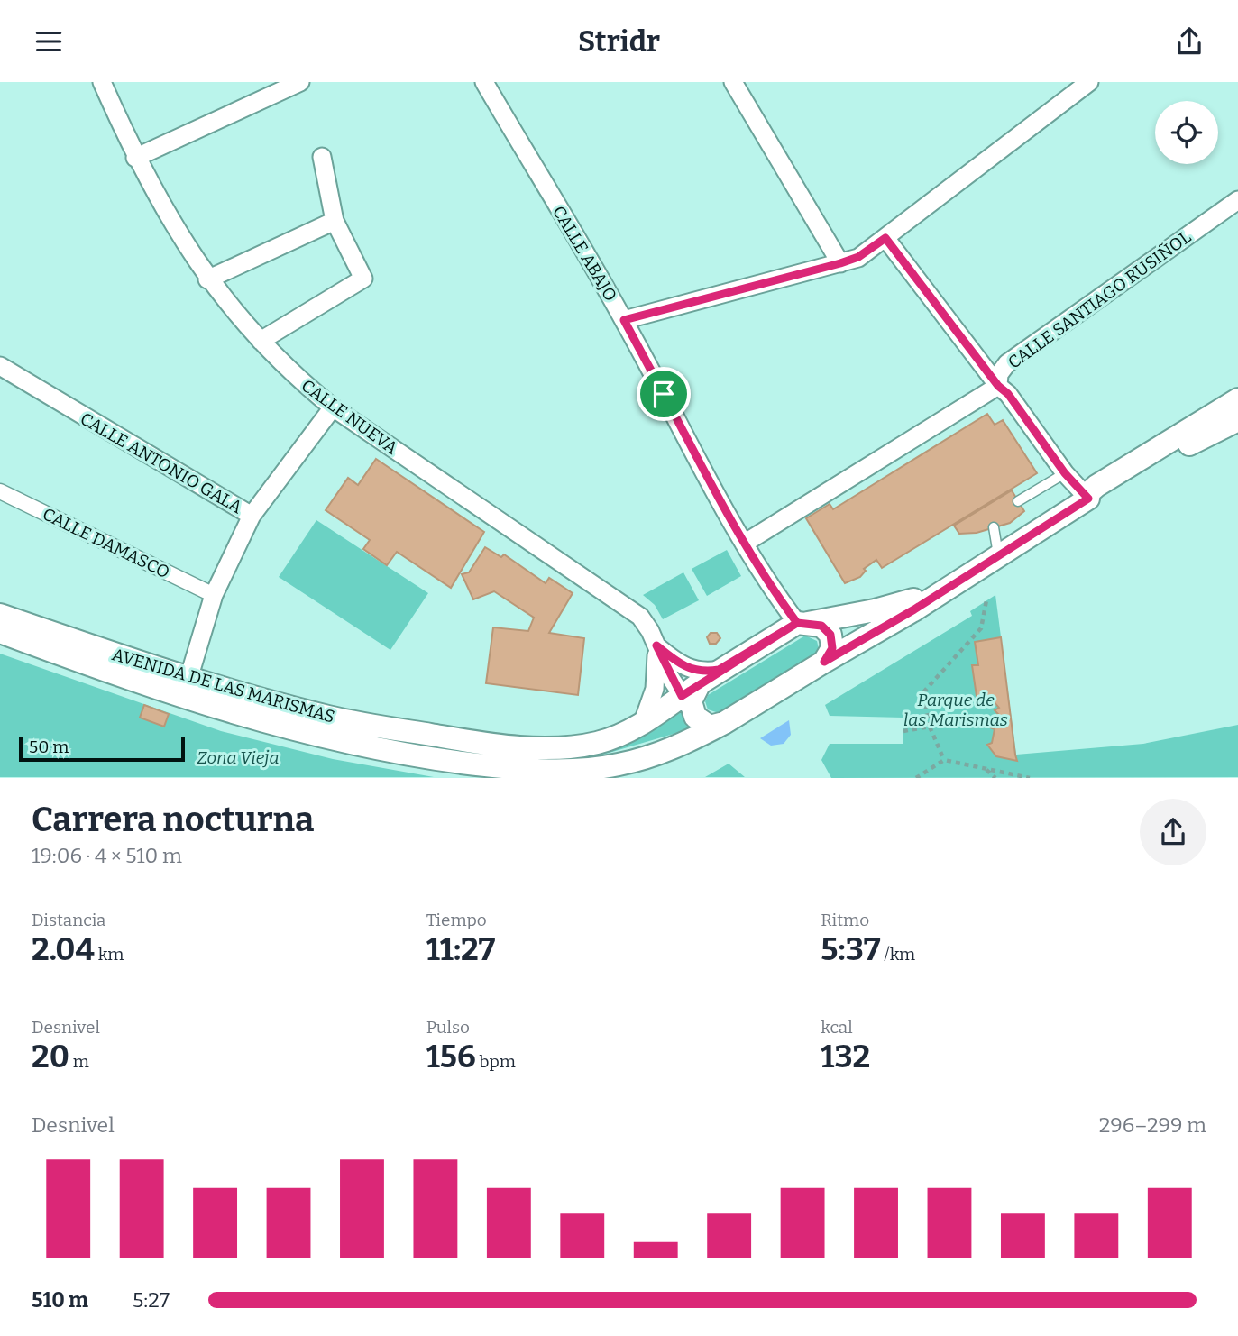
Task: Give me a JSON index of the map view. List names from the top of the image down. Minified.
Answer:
{"streets":{"street":["CALLE ABAJO","CALLE SANTIAGO RUSIÑOL","CALLE NUEVA","CALLE ANTONIO GALA","CALLE DAMASCO","AVENIDA DE LAS MARISMAS"]},"crossings":[["CALLE ABAJO","CALLE SANTIAGO RUSIÑOL"],["CALLE ABAJO","AVENIDA DE LAS MARISMAS"],["CALLE NUEVA","AVENIDA DE LAS MARISMAS"],["CALLE ANTONIO GALA","CALLE DAMASCO"],["CALLE ANTONIO GALA","AVENIDA DE LAS MARISMAS"]],"parks":["Parque de las Marismas","Zona Vieja"],"scale_bar":"50 m","page":{"header":"Stridr","scale":"50 m","heading":["Carrera nocturna","19:06 · 4 × 510 m"],"stats":[["Distancia","2.04 km"],["Tiempo","11:27"],["Ritmo","5:37 /km"],["Desnivel","20 m"],["Pulso","156 bpm"],["kcal","132"]],"chart":["Desnivel","296–299 m"],"list":[{"name":"510 m","note":"5:27"}]}}
